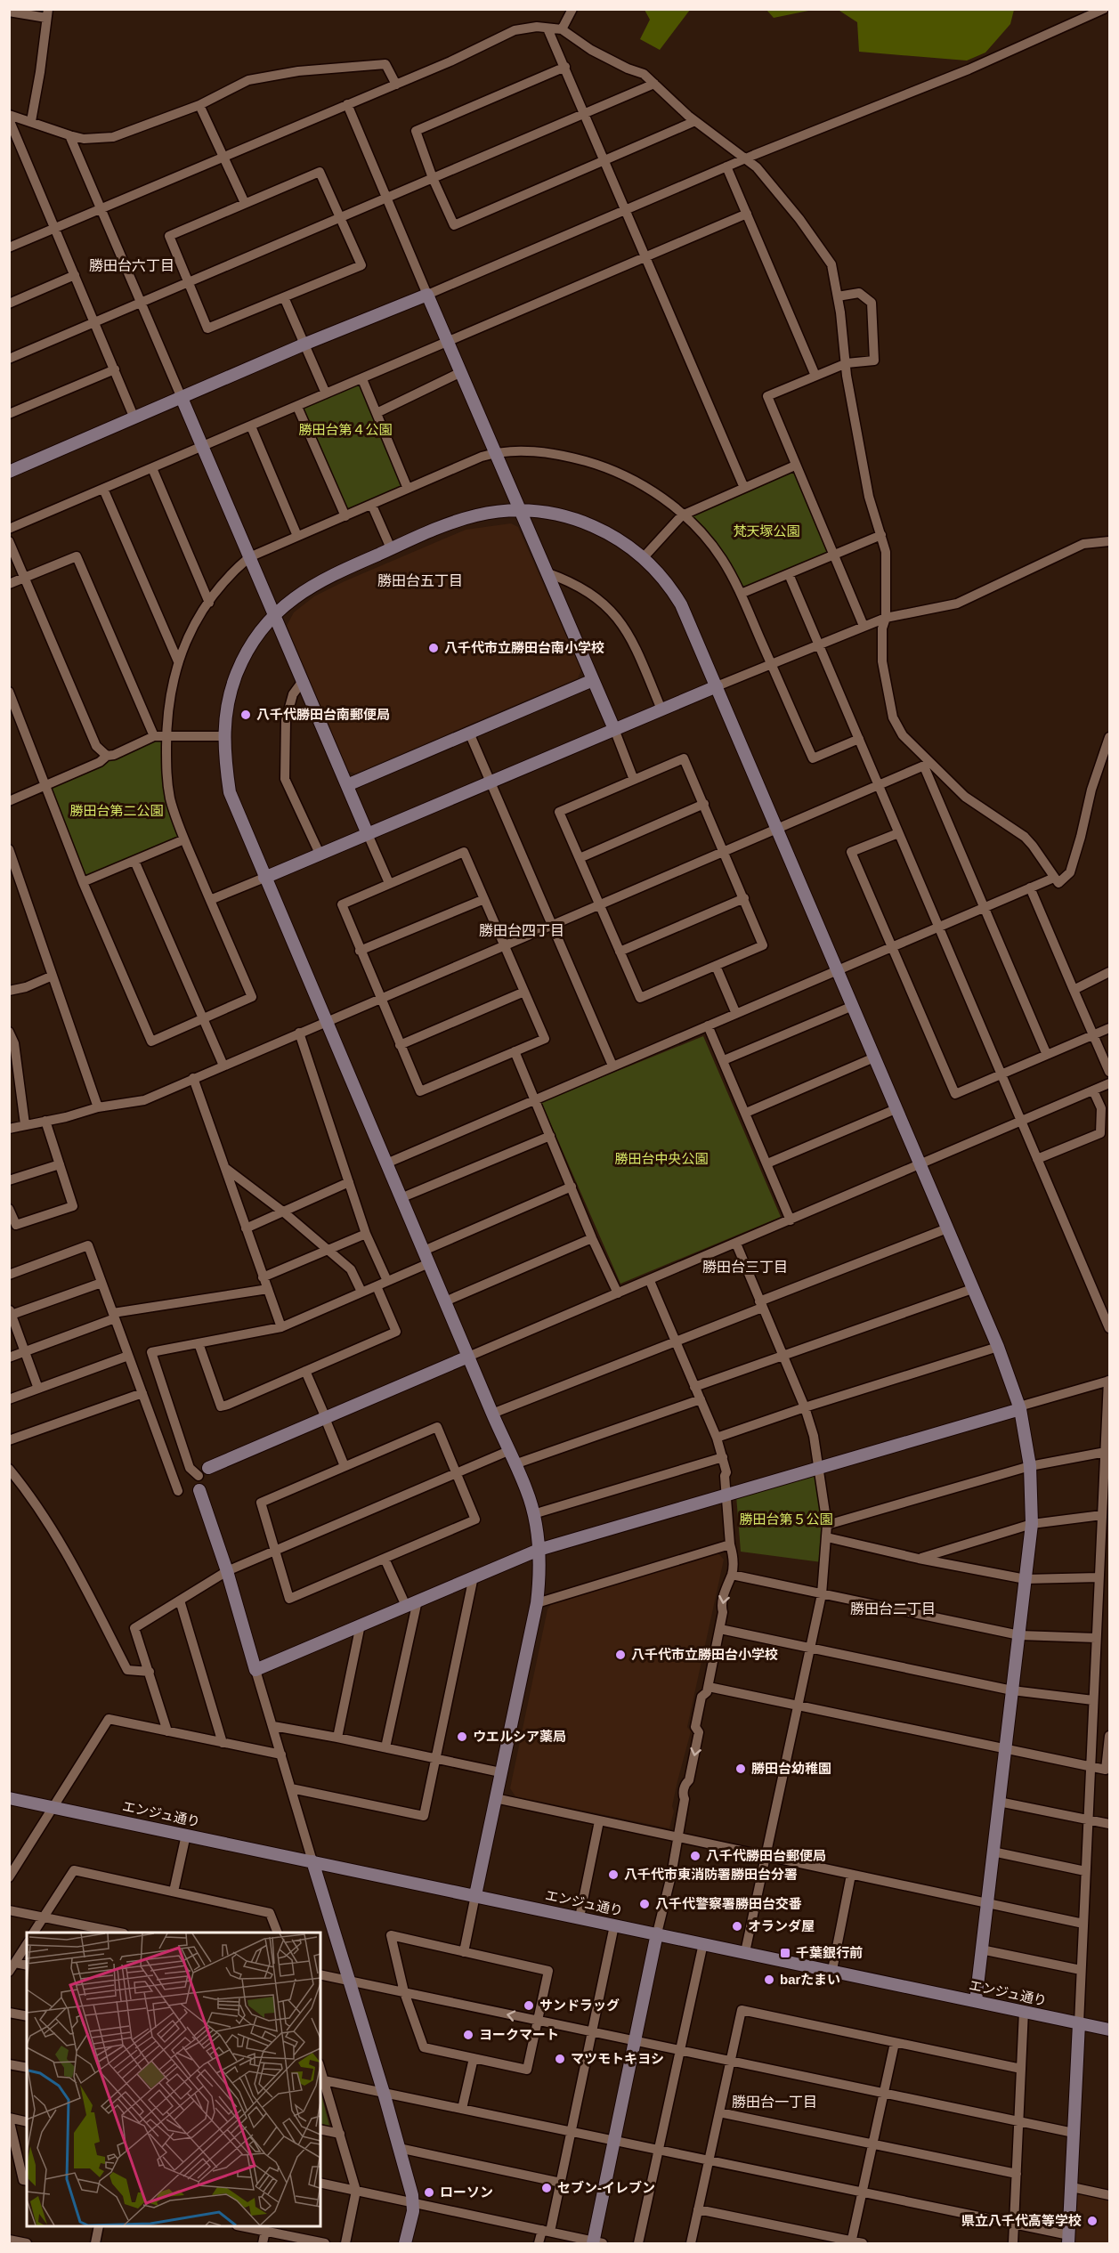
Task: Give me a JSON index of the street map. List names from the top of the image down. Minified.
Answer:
{"streets":{"street":["エンジュ通り"]},"districts":["勝田台六丁目","勝田台五丁目","勝田台四丁目","勝田台三丁目","勝田台二丁目","勝田台一丁目"],"parks":["勝田台第４公園","梵天塚公園","勝田台第二公園","勝田台中央公園","勝田台第５公園"],"places":{"other":["八千代市立勝田台南小学校","八千代勝田台南郵便局","八千代市立勝田台小学校","ウエルシア薬局","勝田台幼稚園","八千代勝田台郵便局","八千代市東消防署勝田台分署","八千代警察署勝田台交番","オランダ屋","barたまい","サンドラッグ","ヨークマート","マツモトキヨシ","セブン-イレブン","ローソン","県立八千代高等学校"],"transit":["千葉銀行前"]}}
